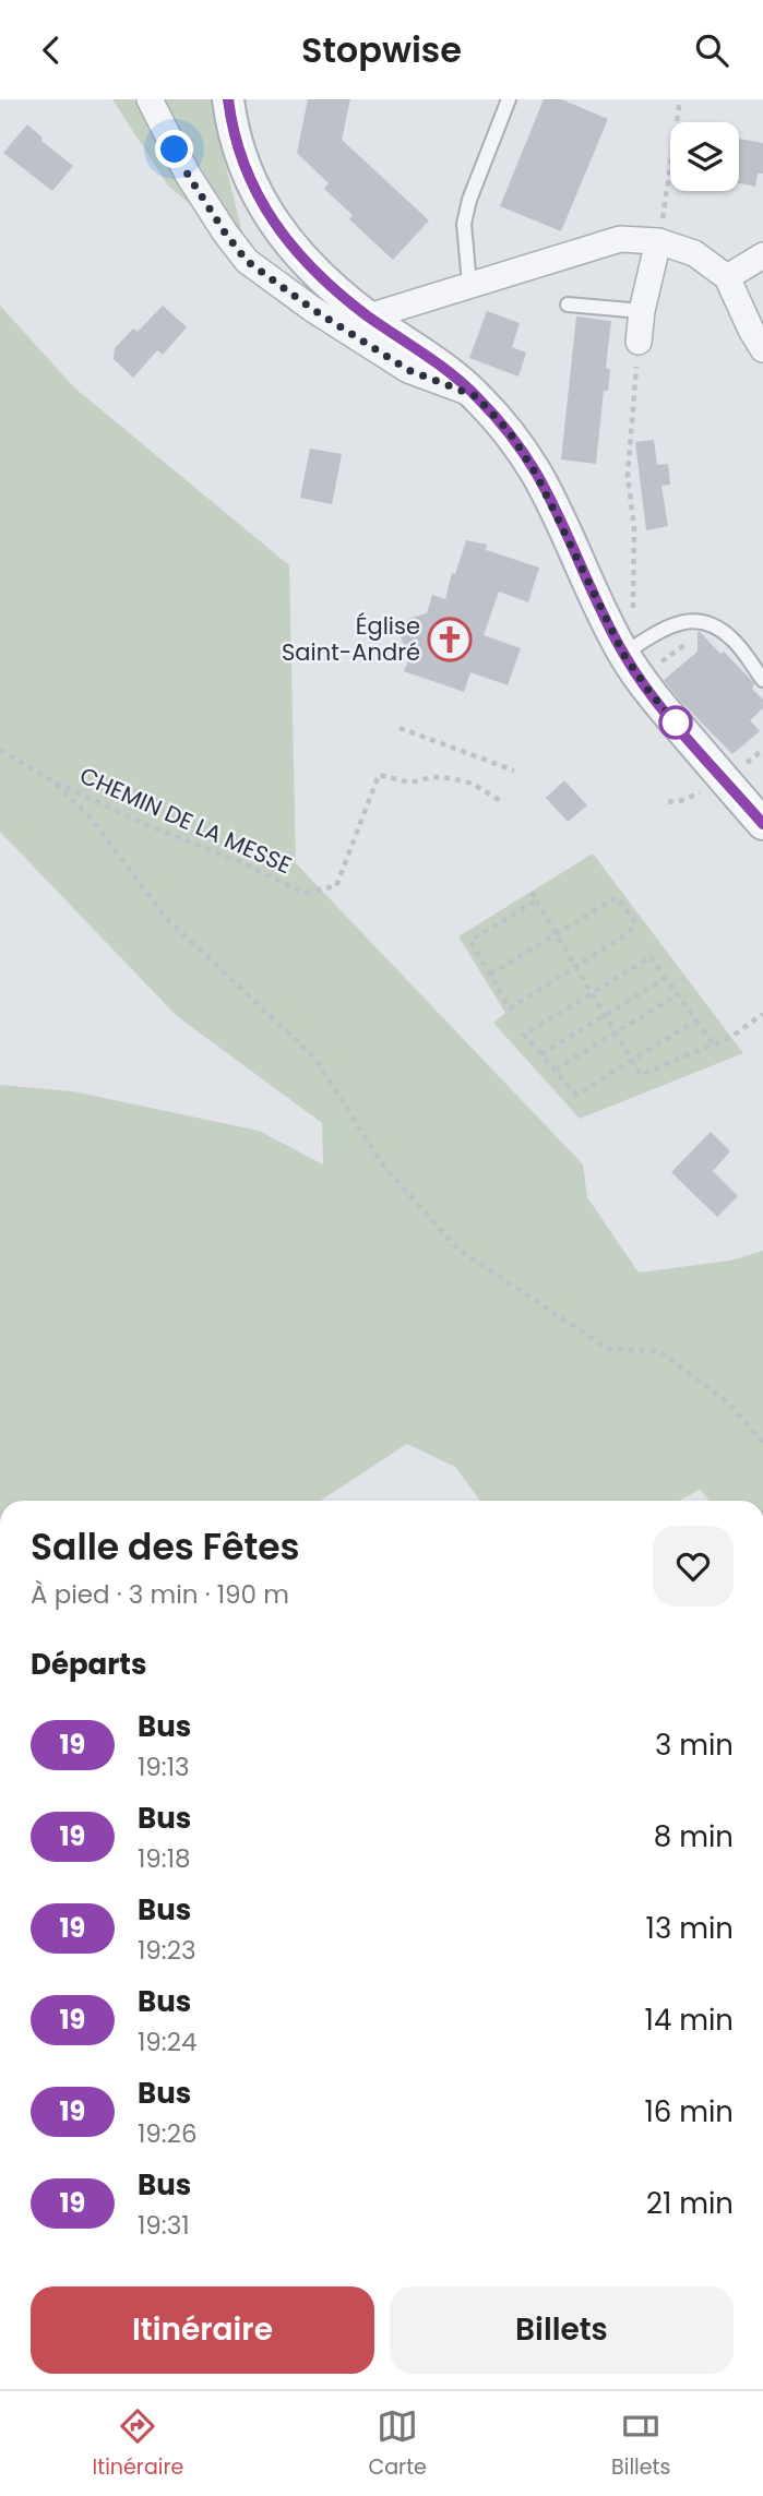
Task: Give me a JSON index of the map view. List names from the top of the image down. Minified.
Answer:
{"streets":{"path":["CHEMIN DE LA MESSE"]},"places":{"church":["Église Saint-André"]},"lines":["bus line 19"],"page":{"header":"Stopwise","heading":[["Salle des Fêtes","À pied · 3 min · 190 m"],"Départs"],"list":[{"mark":"19","name":"Bus","note":"19:13","value":"3 min"},{"mark":"19","name":"Bus","note":"19:18","value":"8 min"},{"mark":"19","name":"Bus","note":"19:23","value":"13 min"},{"mark":"19","name":"Bus","note":"19:24","value":"14 min"},{"mark":"19","name":"Bus","note":"19:26","value":"16 min"},{"mark":"19","name":"Bus","note":"19:31","value":"21 min"}],"buttons":["Itinéraire","Billets"],"tabs":["Itinéraire","Carte","Billets"]}}
